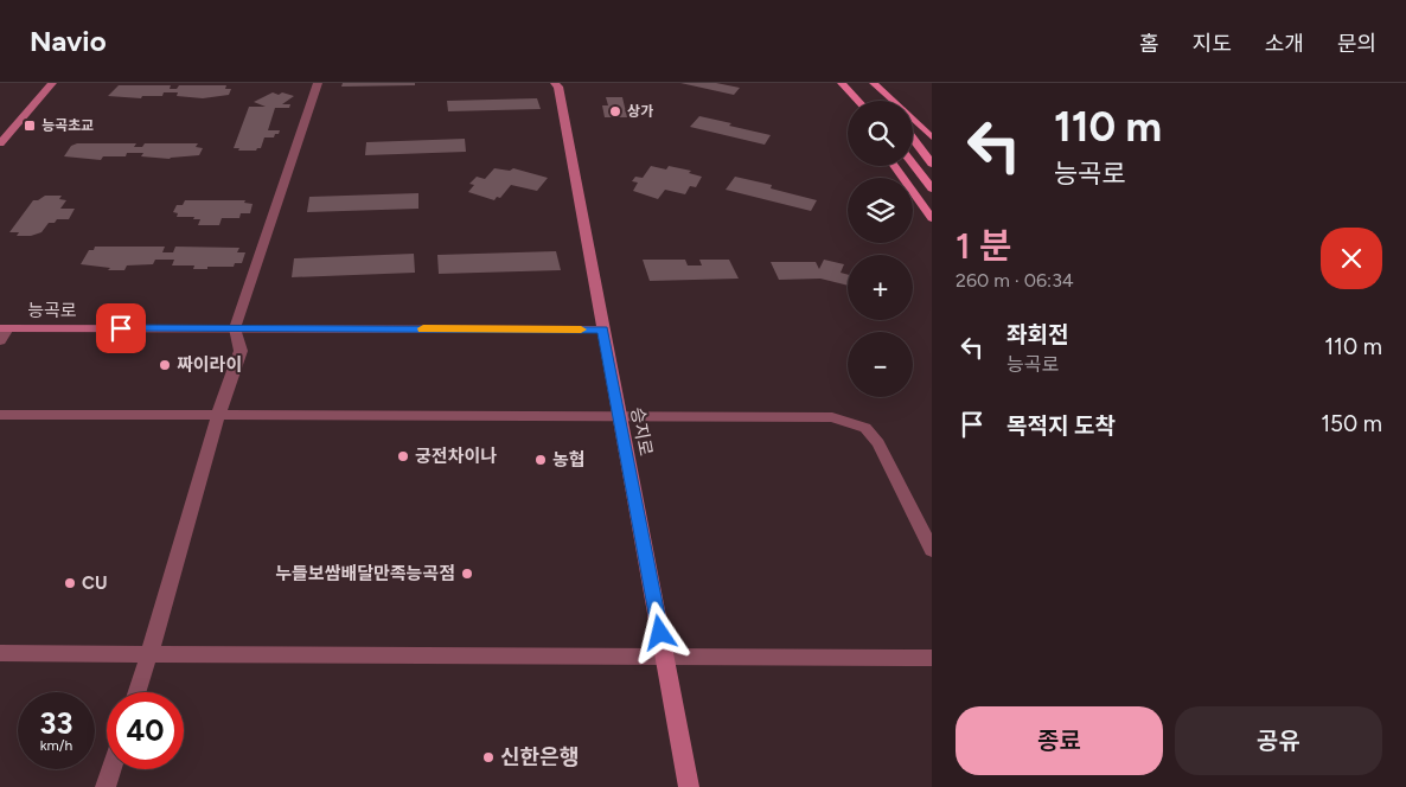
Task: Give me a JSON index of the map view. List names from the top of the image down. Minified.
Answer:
{"streets":{"street":["능곡로","승지로"]},"crossings":[["능곡로","승지로"]],"places":{"other":["상가","짜이라이","궁전차이나","농협","누들보쌈배달만족능곡점","CU","신한은행"],"transit":["능곡초교"]},"page":{"header":"Navio","nav":["홈","지도","소개","문의"],"turn":["110 m","능곡로"],"map_buttons":["+","−"],"heading":["1 분","260 m · 06:34"],"list":[{"name":"좌회전","note":"능곡로","value":"110 m"},{"name":"목적지 도착","value":"150 m"}],"speed":"33 km/h","limit":"40","buttons":["종료","공유"]}}
